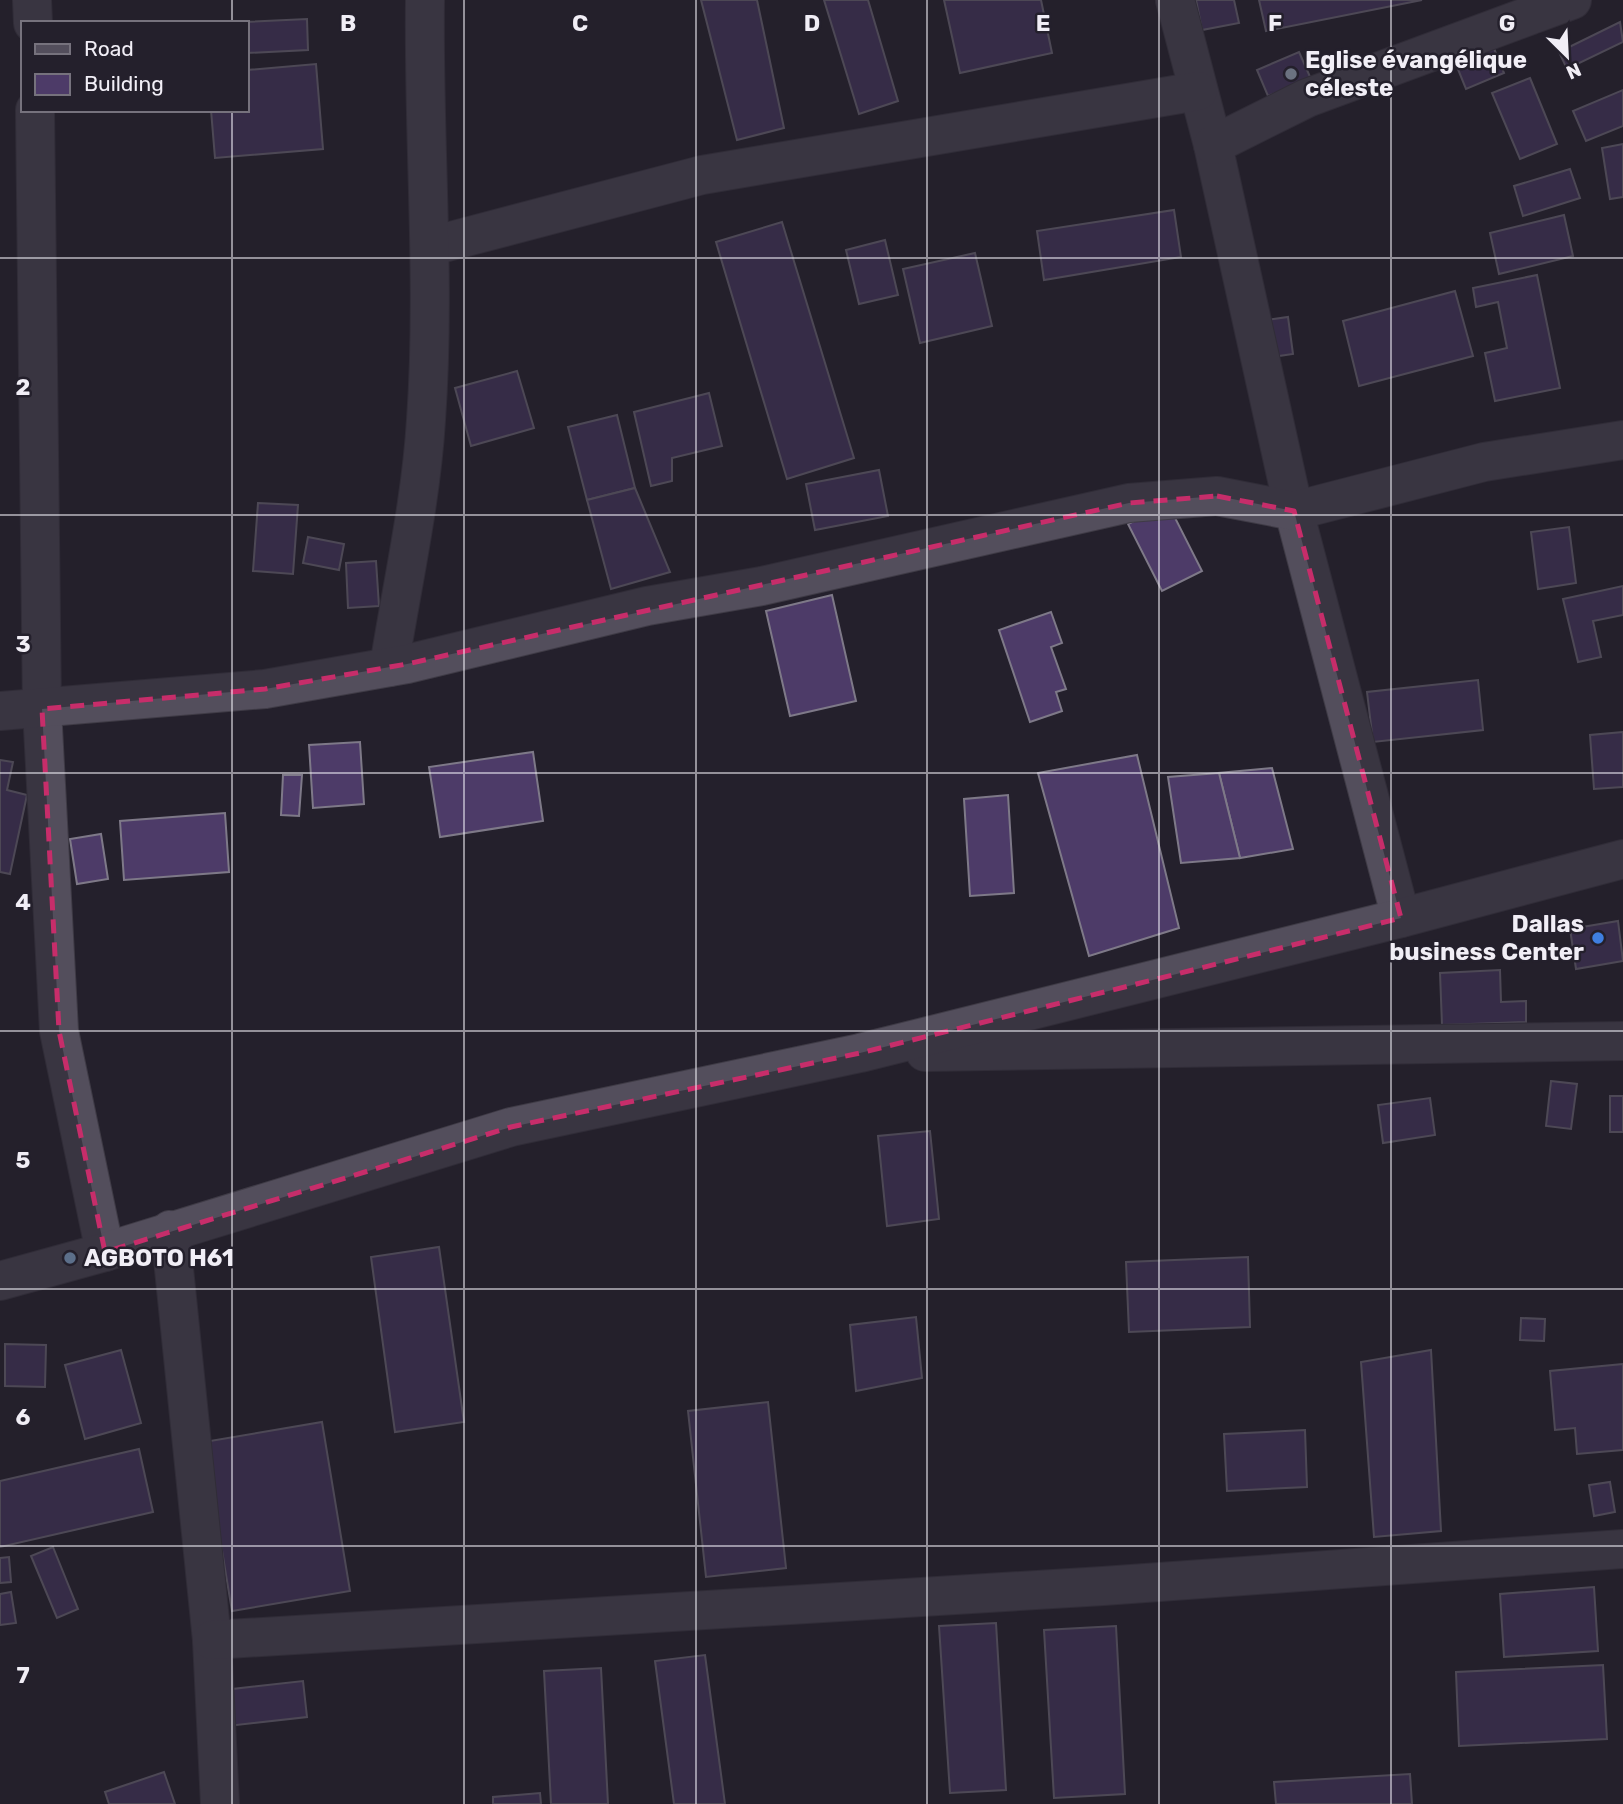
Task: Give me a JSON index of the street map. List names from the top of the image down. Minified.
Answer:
{"places":["Eglise évangélique céleste","Dallas business Center","AGBOTO H61"],"legend":["Road","Building"],"north":"bottom right","grid":{"columns":["B","C","D","E","F","G"],"rows":["2","3","4","5","6","7"]}}
